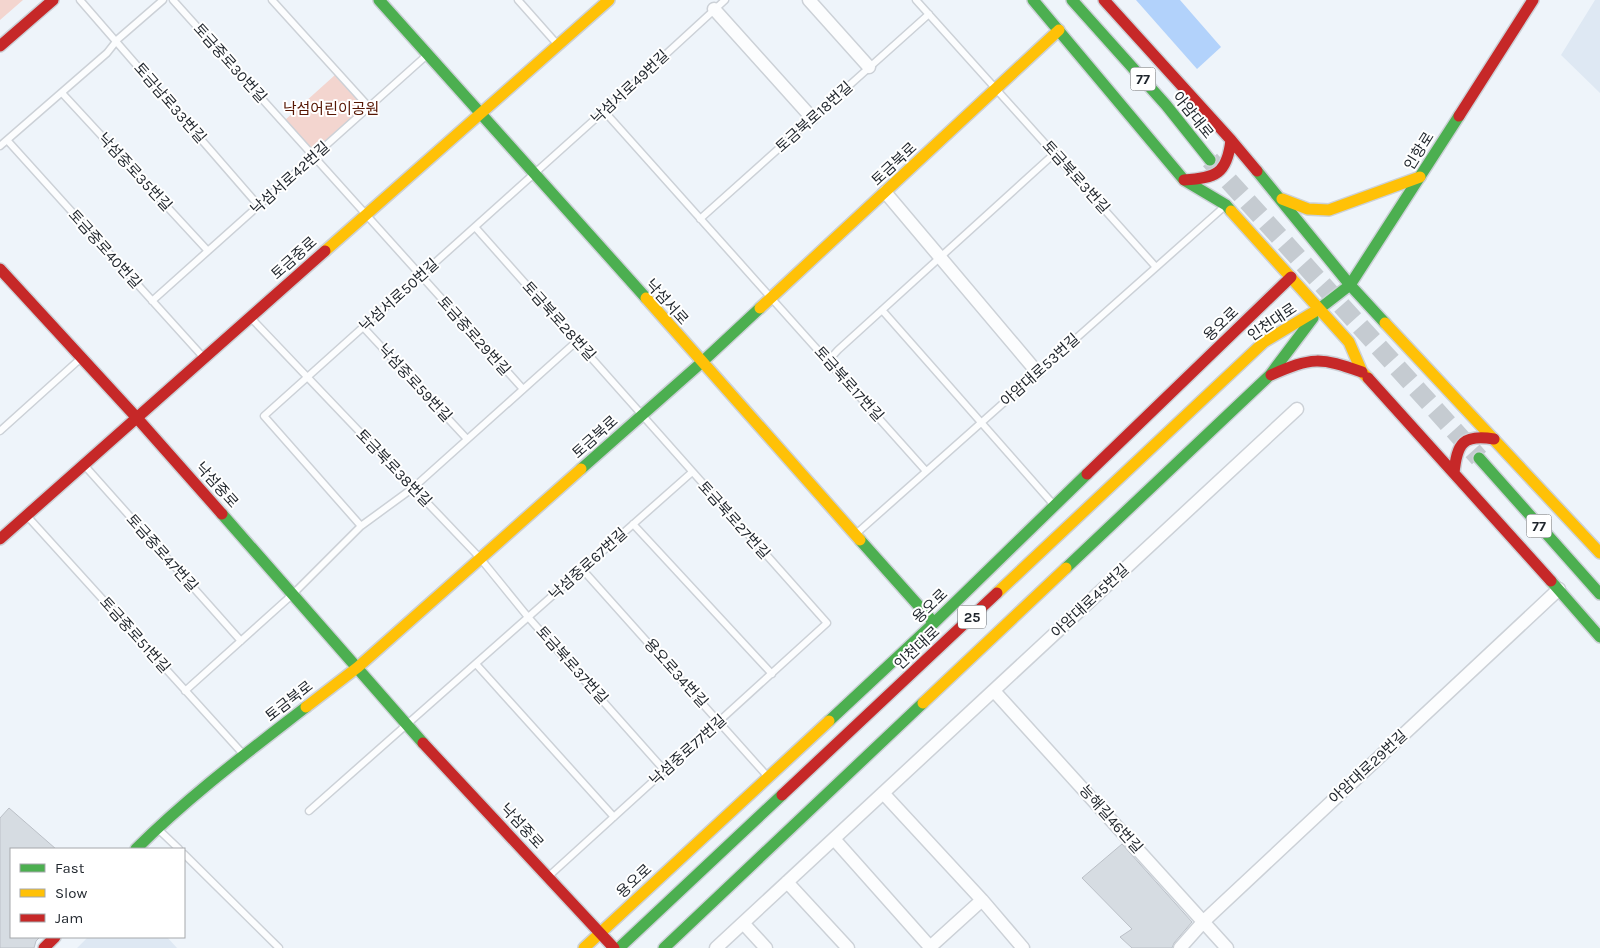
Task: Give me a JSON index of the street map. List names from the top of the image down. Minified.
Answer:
{"streets":{"main road":["77","아암대로","인항로","토금북로","토금중로","낙섬서로","인천대로","용오로","낙섬중로","25"],"street":["아암대로45번길","아암대로29번길","능해길46번길"],"lane":["토금중로30번길","낙섬서로49번길","토금남로33번길","토금북로18번길","낙섬중로35번길","토금북로3번길","낙섬서로42번길","토금중로40번길","낙섬서로50번길","토금북로28번길","토금중로29번길","아암대로53번길","낙섬중로59번길","토금북로17번길","토금북로38번길","토금북로27번길","토금중로47번길","낙섬중로67번길","토금중로51번길","토금북로37번길","용오로34번길","낙섬중로77번길"]},"crossings":[["토금중로30번길","낙섬서로42번길"],["토금중로30번길","토금중로"],["토금중로30번길","토금중로29번길"],["낙섬서로49번길","낙섬서로50번길"],["낙섬서로49번길","낙섬서로"],["토금남로33번길","낙섬서로42번길"],["토금북로18번길","토금북로3번길"],["인항로","인천대로"],["토금북로","토금북로3번길"],["토금북로","낙섬서로"],["토금북로","토금북로28번길"],["토금북로","토금북로17번길"],["토금북로","토금북로38번길"],["토금북로","낙섬중로"],["토금북로","토금북로27번길"],["토금북로","토금중로51번길"],["토금북로","토금북로37번길"],["낙섬중로35번길","낙섬서로42번길"],["토금북로3번길","아암대로53번길"],["낙섬서로42번길","토금중로40번길"],["낙섬서로42번길","낙섬서로"],["토금중로40번길","토금중로"],["토금중로","낙섬서로"],["토금중로","토금중로29번길"],["토금중로","토금북로38번길"],["토금중로","낙섬중로"],["토금중로","토금중로47번길"],["토금중로","토금중로51번길"],["낙섬서로50번길","낙섬서로"],["낙섬서로50번길","토금북로28번길"],["낙섬서로50번길","토금중로29번길"],["낙섬서로50번길","낙섬중로59번길"],["낙섬서로50번길","토금북로38번길"],["낙섬서로","용오로"],["낙섬서로","아암대로53번길"],["토금북로28번길","토금북로27번길"],["용오로","낙섬중로"],["용오로","용오로34번길"],["아암대로53번길","토금북로17번길"],["토금북로38번길","토금북로37번길"],["낙섬중로","낙섬중로67번길"],["낙섬중로","낙섬중로77번길"],["토금북로27번길","낙섬중로67번길"],["토금북로27번길","낙섬중로77번길"],["낙섬중로67번길","토금북로37번길"],["낙섬중로67번길","용오로34번길"],["낙섬중로67번길","낙섬중로77번길"],["아암대로45번길","능해길46번길"],["토금북로37번길","낙섬중로77번길"],["용오로34번길","낙섬중로77번길"],["아암대로29번길","능해길46번길"]],"parks":["낙섬어린이공원"],"legend":["Fast","Slow","Jam"]}
